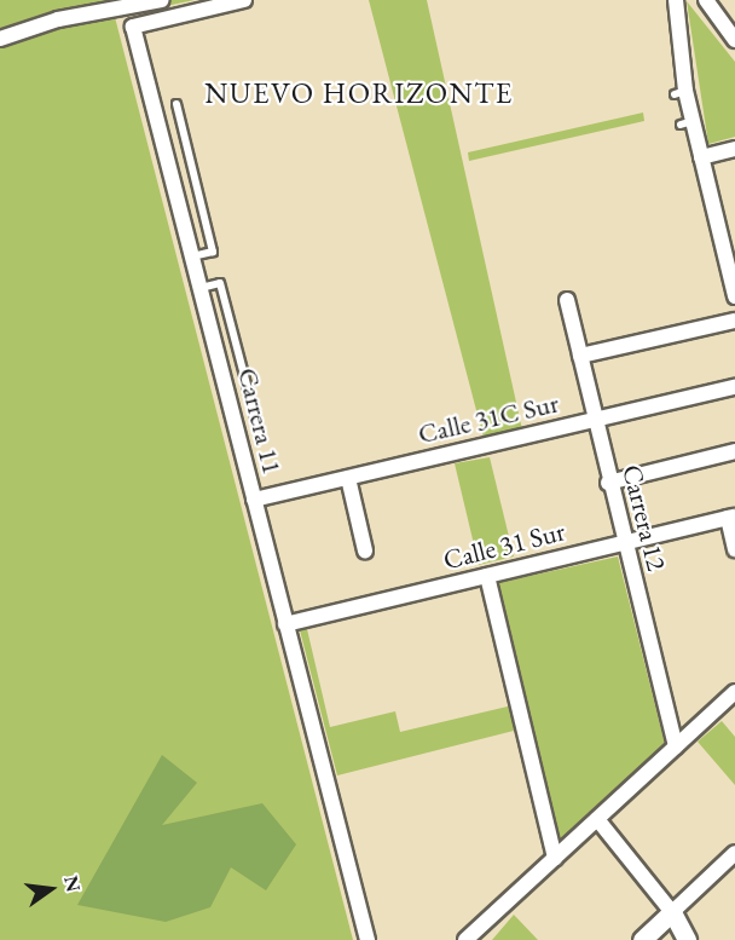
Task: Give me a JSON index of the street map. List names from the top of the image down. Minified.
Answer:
{"streets":{"street":["Calle 31C Sur","Carrera 11","Carrera 12","Calle 31 Sur"]},"crossings":[["Calle 31C Sur","Carrera 11"],["Calle 31C Sur","Carrera 12"],["Carrera 11","Calle 31 Sur"],["Carrera 12","Calle 31 Sur"]],"districts":["NUEVO HORIZONTE"],"north":"right"}
